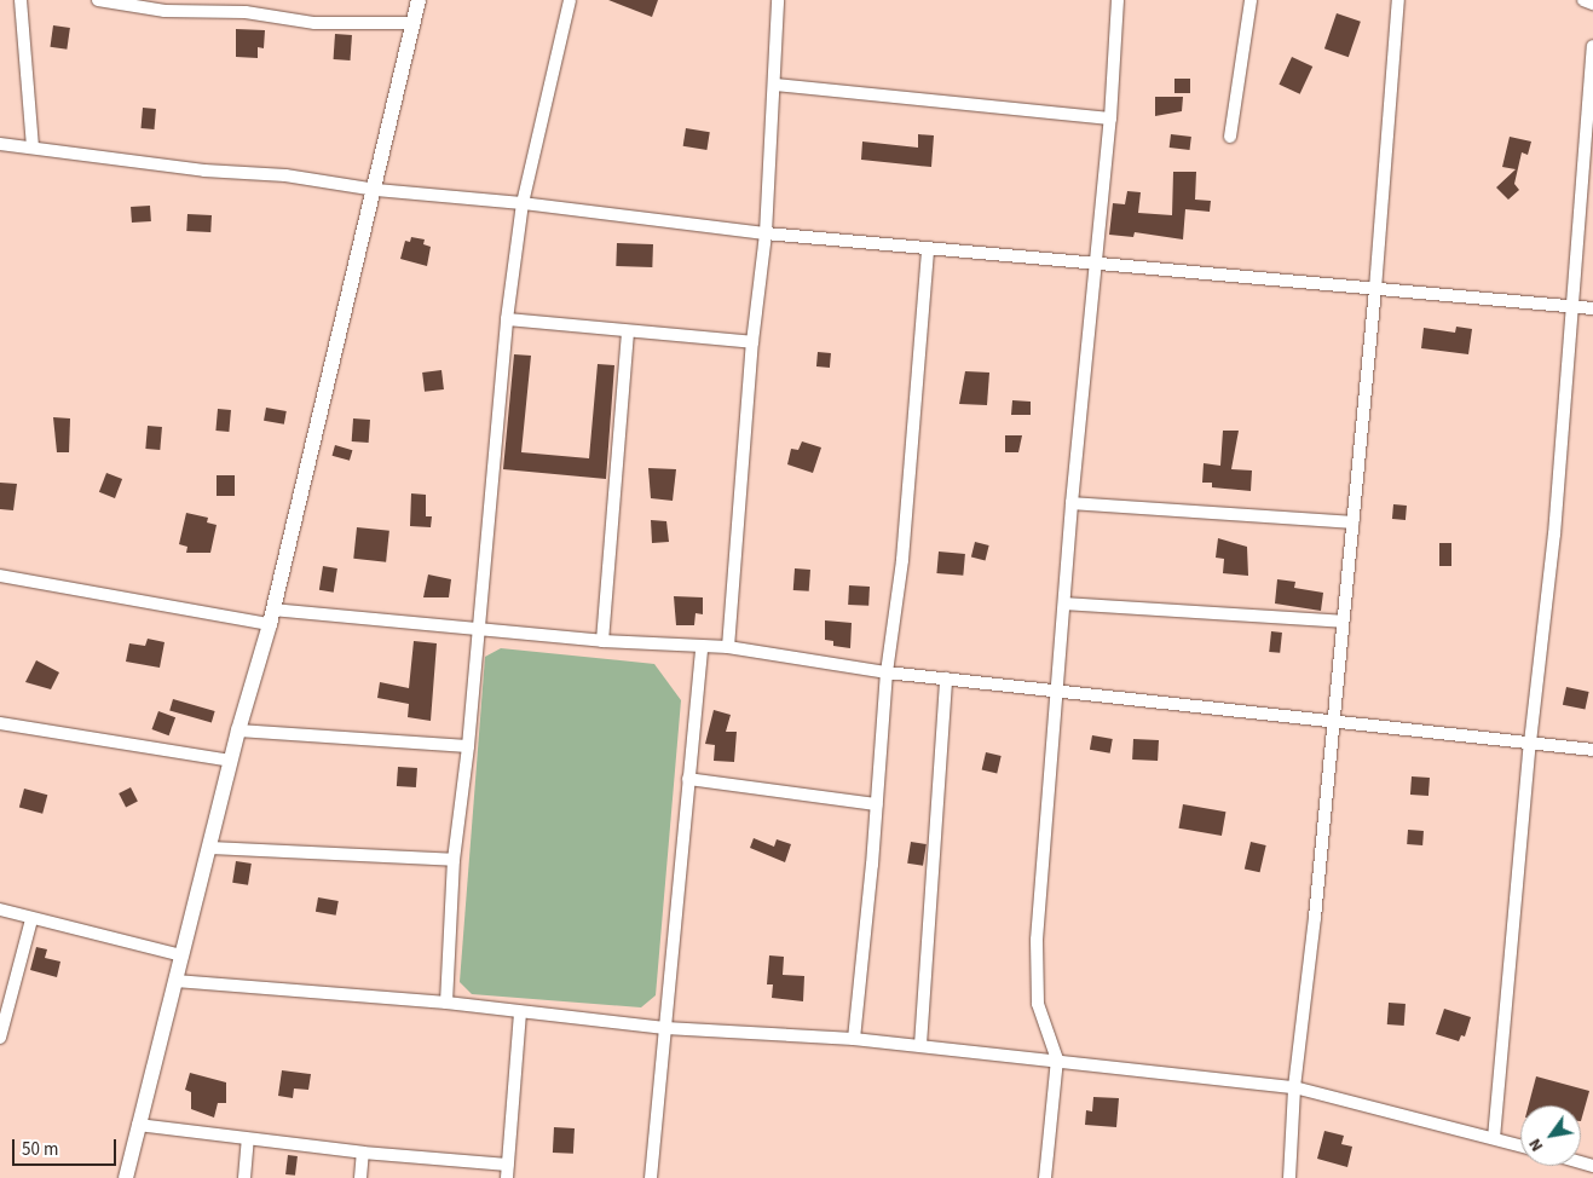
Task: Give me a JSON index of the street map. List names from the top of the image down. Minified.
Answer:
{"scale_bar":"50 m","north":"bottom left"}
